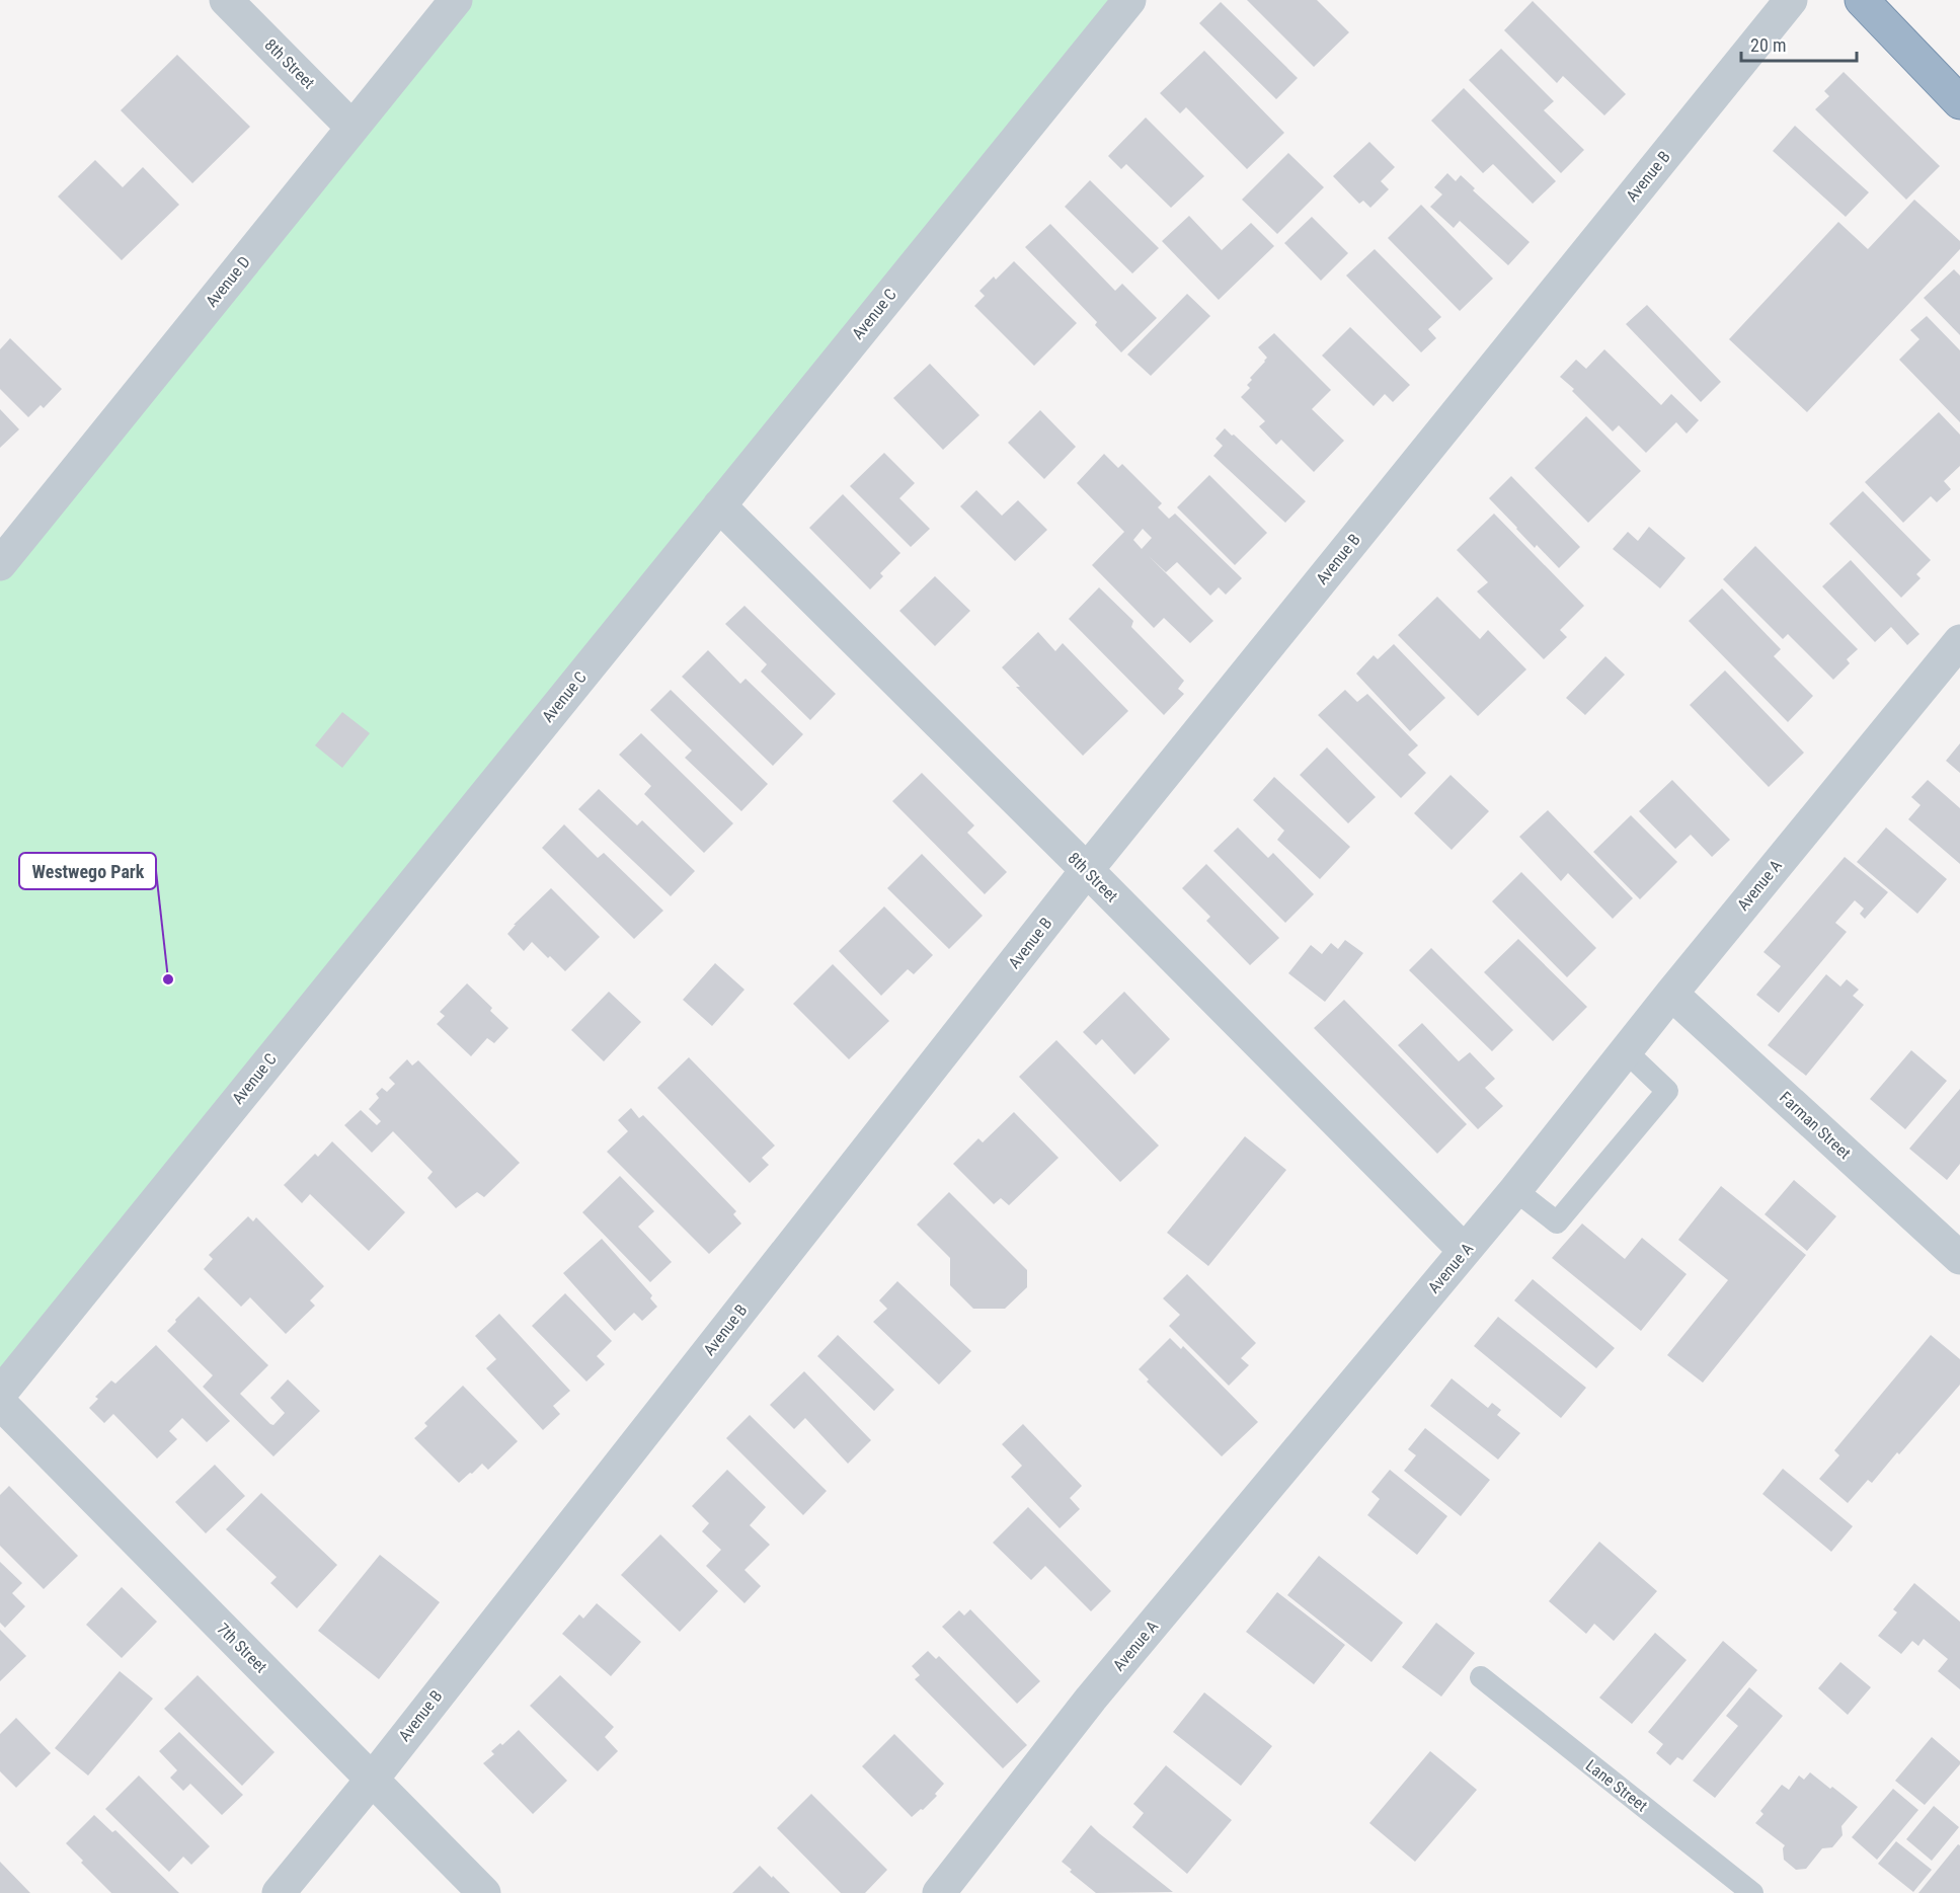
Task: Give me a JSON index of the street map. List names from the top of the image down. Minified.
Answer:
{"streets":{"street":["8th Street","Avenue B","Avenue D","Avenue C","Avenue A","Farman Street","7th Street"],"lane":["Lane Street"]},"crossings":[["8th Street","Avenue B"],["8th Street","Avenue D"],["8th Street","Avenue C"],["8th Street","Avenue A"],["Avenue B","7th Street"],["Avenue A","Farman Street"]],"places":["Westwego Park"],"scale_bar":"20 m"}
